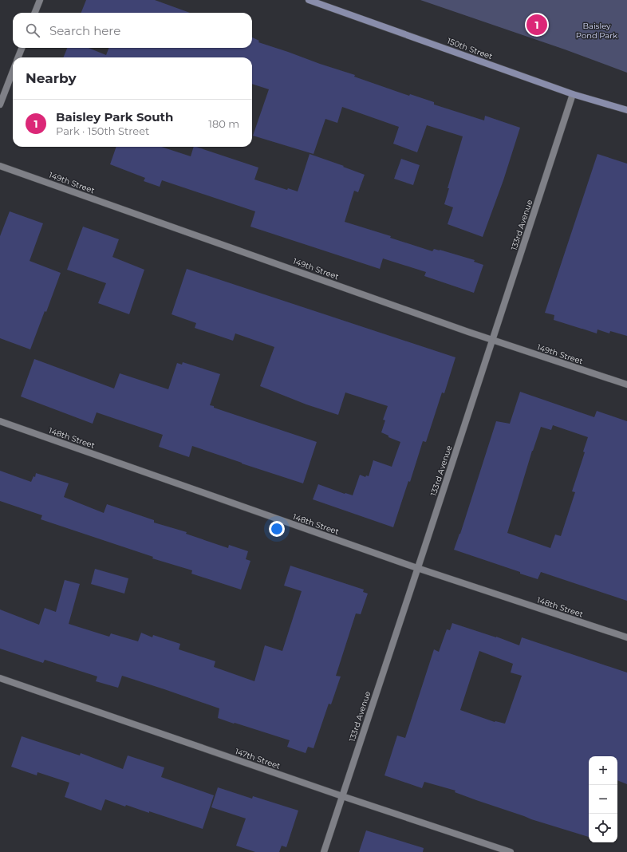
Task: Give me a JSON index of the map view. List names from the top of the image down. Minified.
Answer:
{"streets":{"main road":["150th Street"],"street":["149th Street","133rd Avenue","148th Street","147th Street"]},"crossings":[["150th Street","133rd Avenue"],["149th Street","133rd Avenue"],["133rd Avenue","148th Street"],["133rd Avenue","147th Street"]],"parks":["Baisley Pond Park"],"page":{"pins":"1","search":"Search here","heading":"Nearby","list":[{"mark":"1","name":"Baisley Park South","note":"Park · 150th Street","value":"180 m"}],"map_buttons":["+","−"]}}
